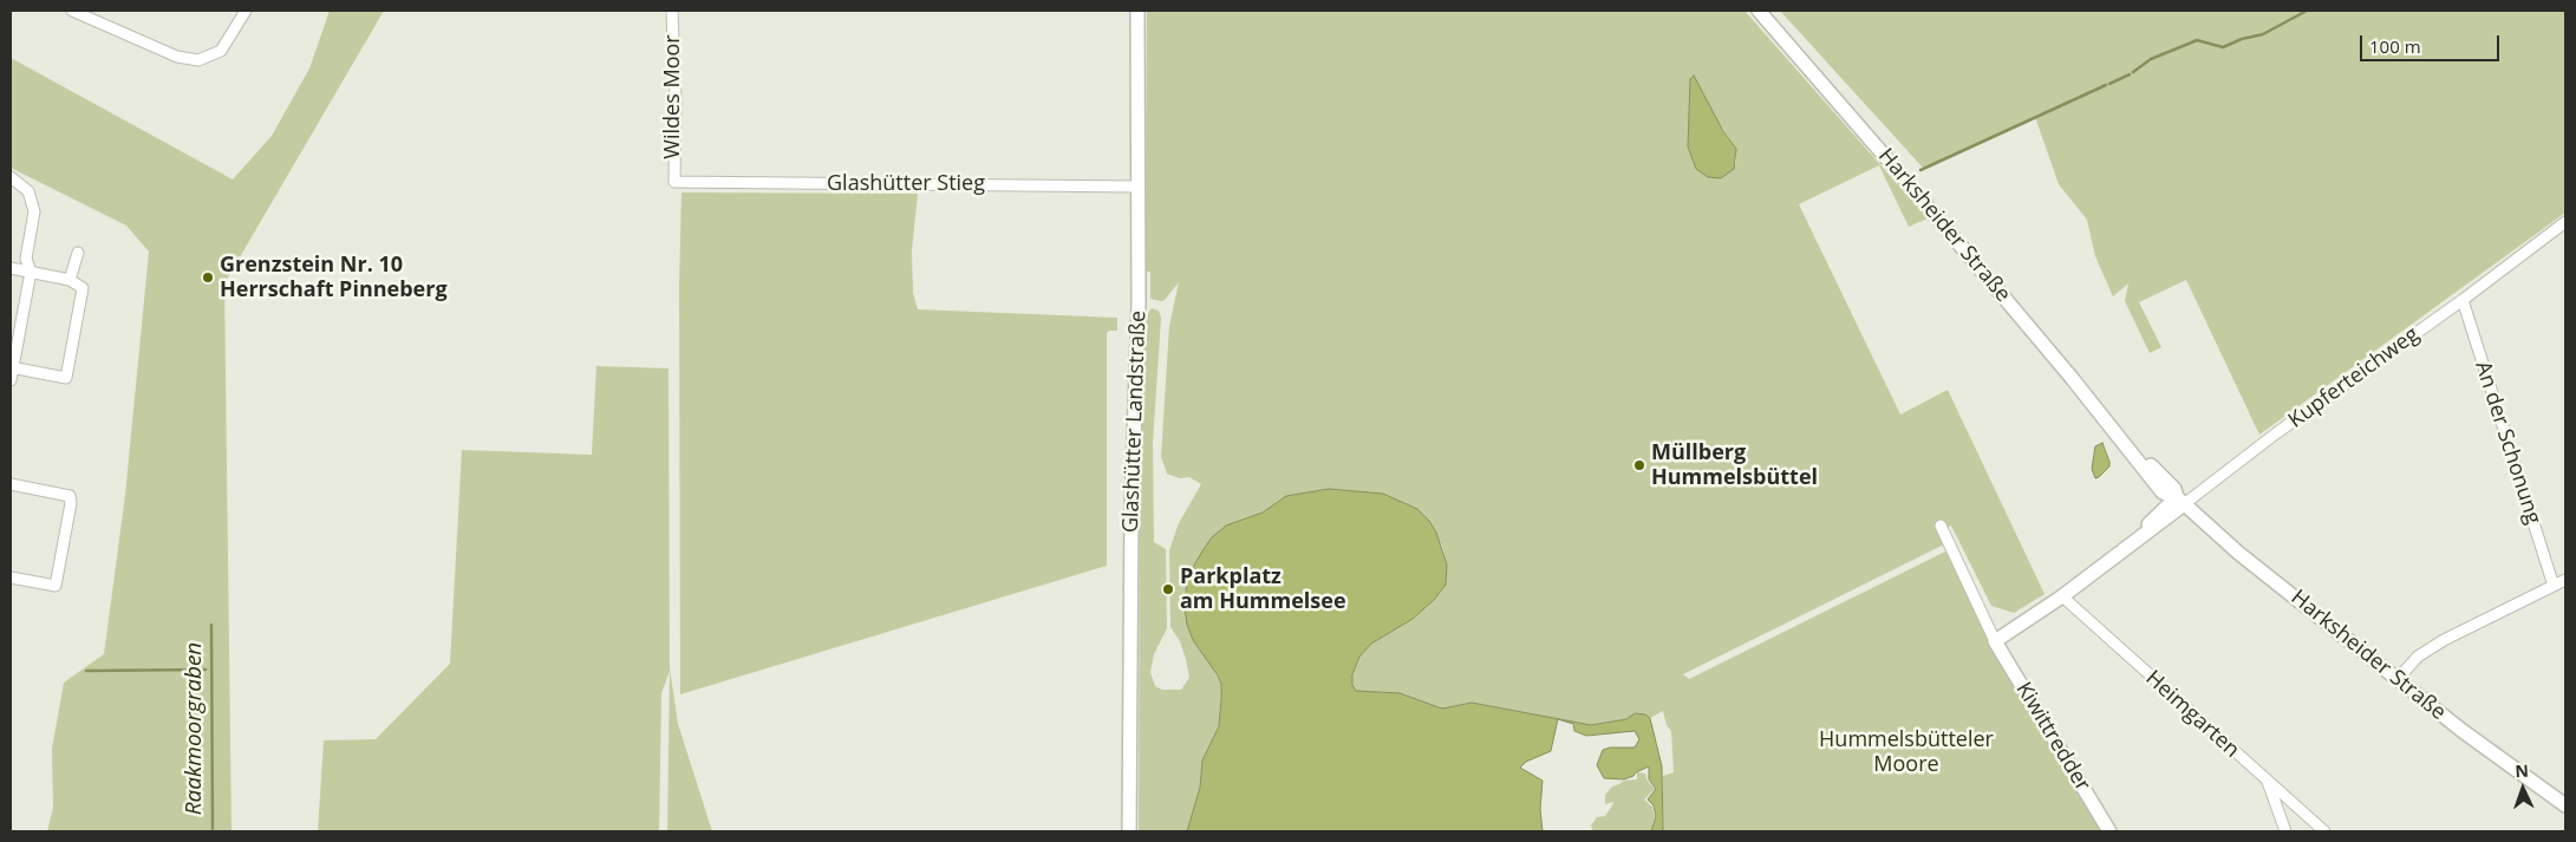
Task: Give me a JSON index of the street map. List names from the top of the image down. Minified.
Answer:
{"streets":{"street":["Wildes Moor","Glashütter Stieg","Harksheider Straße","Kupferteichweg","Glashütter Landstraße","An der Schonung","Heimgarten","Kiwittredder"]},"crossings":[["Wildes Moor","Glashütter Stieg"],["Glashütter Stieg","Glashütter Landstraße"],["Harksheider Straße","Kupferteichweg"],["Kupferteichweg","An der Schonung"],["Kupferteichweg","Heimgarten"]],"water":["Raakmoorgraben"],"parks":["Hummelsbütteler Moore"],"places":["Grenzstein Nr. 10 Herrschaft Pinneberg","Müllberg Hummelsbüttel","Parkplatz am Hummelsee"],"scale_bar":"100 m","north":"top"}
